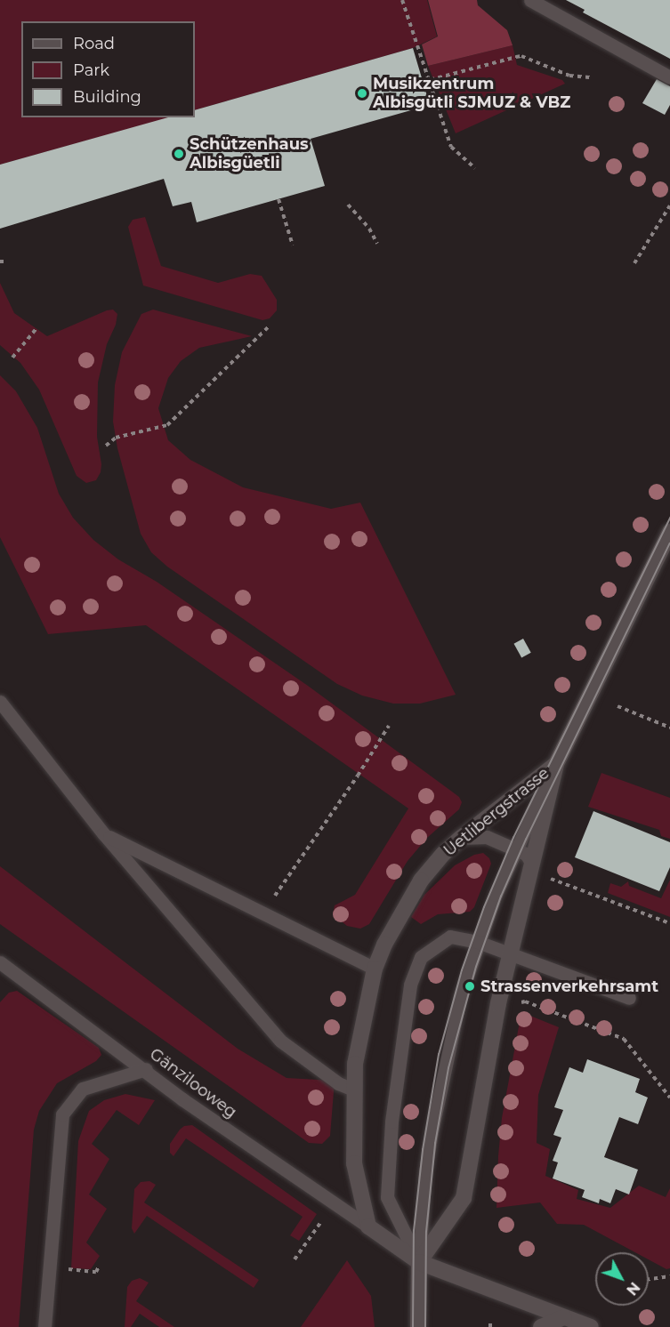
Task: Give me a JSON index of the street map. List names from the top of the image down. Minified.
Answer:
{"streets":{"street":["Uetlibergstrasse"],"lane":["Gänzilooweg"]},"crossings":[["Uetlibergstrasse","Gänzilooweg"]],"places":["Musikzentrum Albisgütli SJMUZ & VBZ","Schützenhaus Albisgüetli","Strassenverkehrsamt"],"legend":["Road","Park","Building"],"north":"bottom right"}
